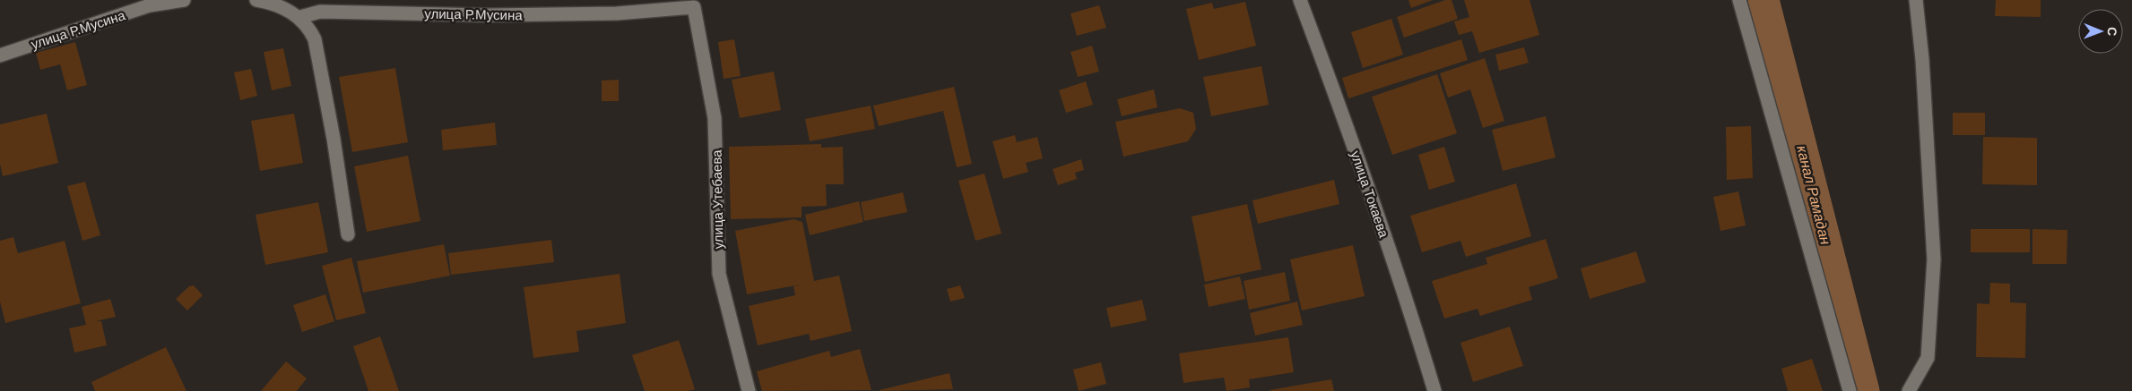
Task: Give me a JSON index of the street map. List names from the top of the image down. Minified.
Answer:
{"streets":{"street":["улица Р.Мусина","улица Токаева","улица Утебаева"]},"crossings":[["улица Р.Мусина","улица Утебаева"]],"water":["канал Рамадан"],"north":"right"}
